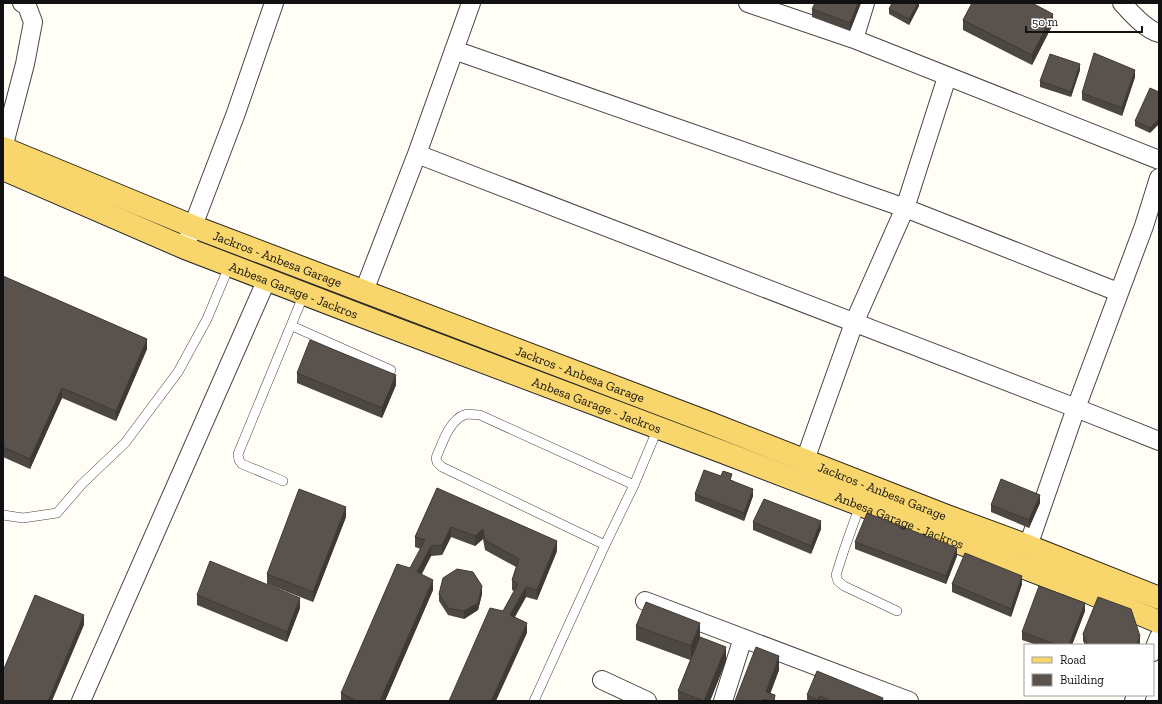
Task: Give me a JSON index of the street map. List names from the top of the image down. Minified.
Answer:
{"streets":{"main road":["Jackros - Anbesa Garage","Anbesa Garage - Jackros"]},"legend":["Road","Building"],"scale_bar":"50 m"}
